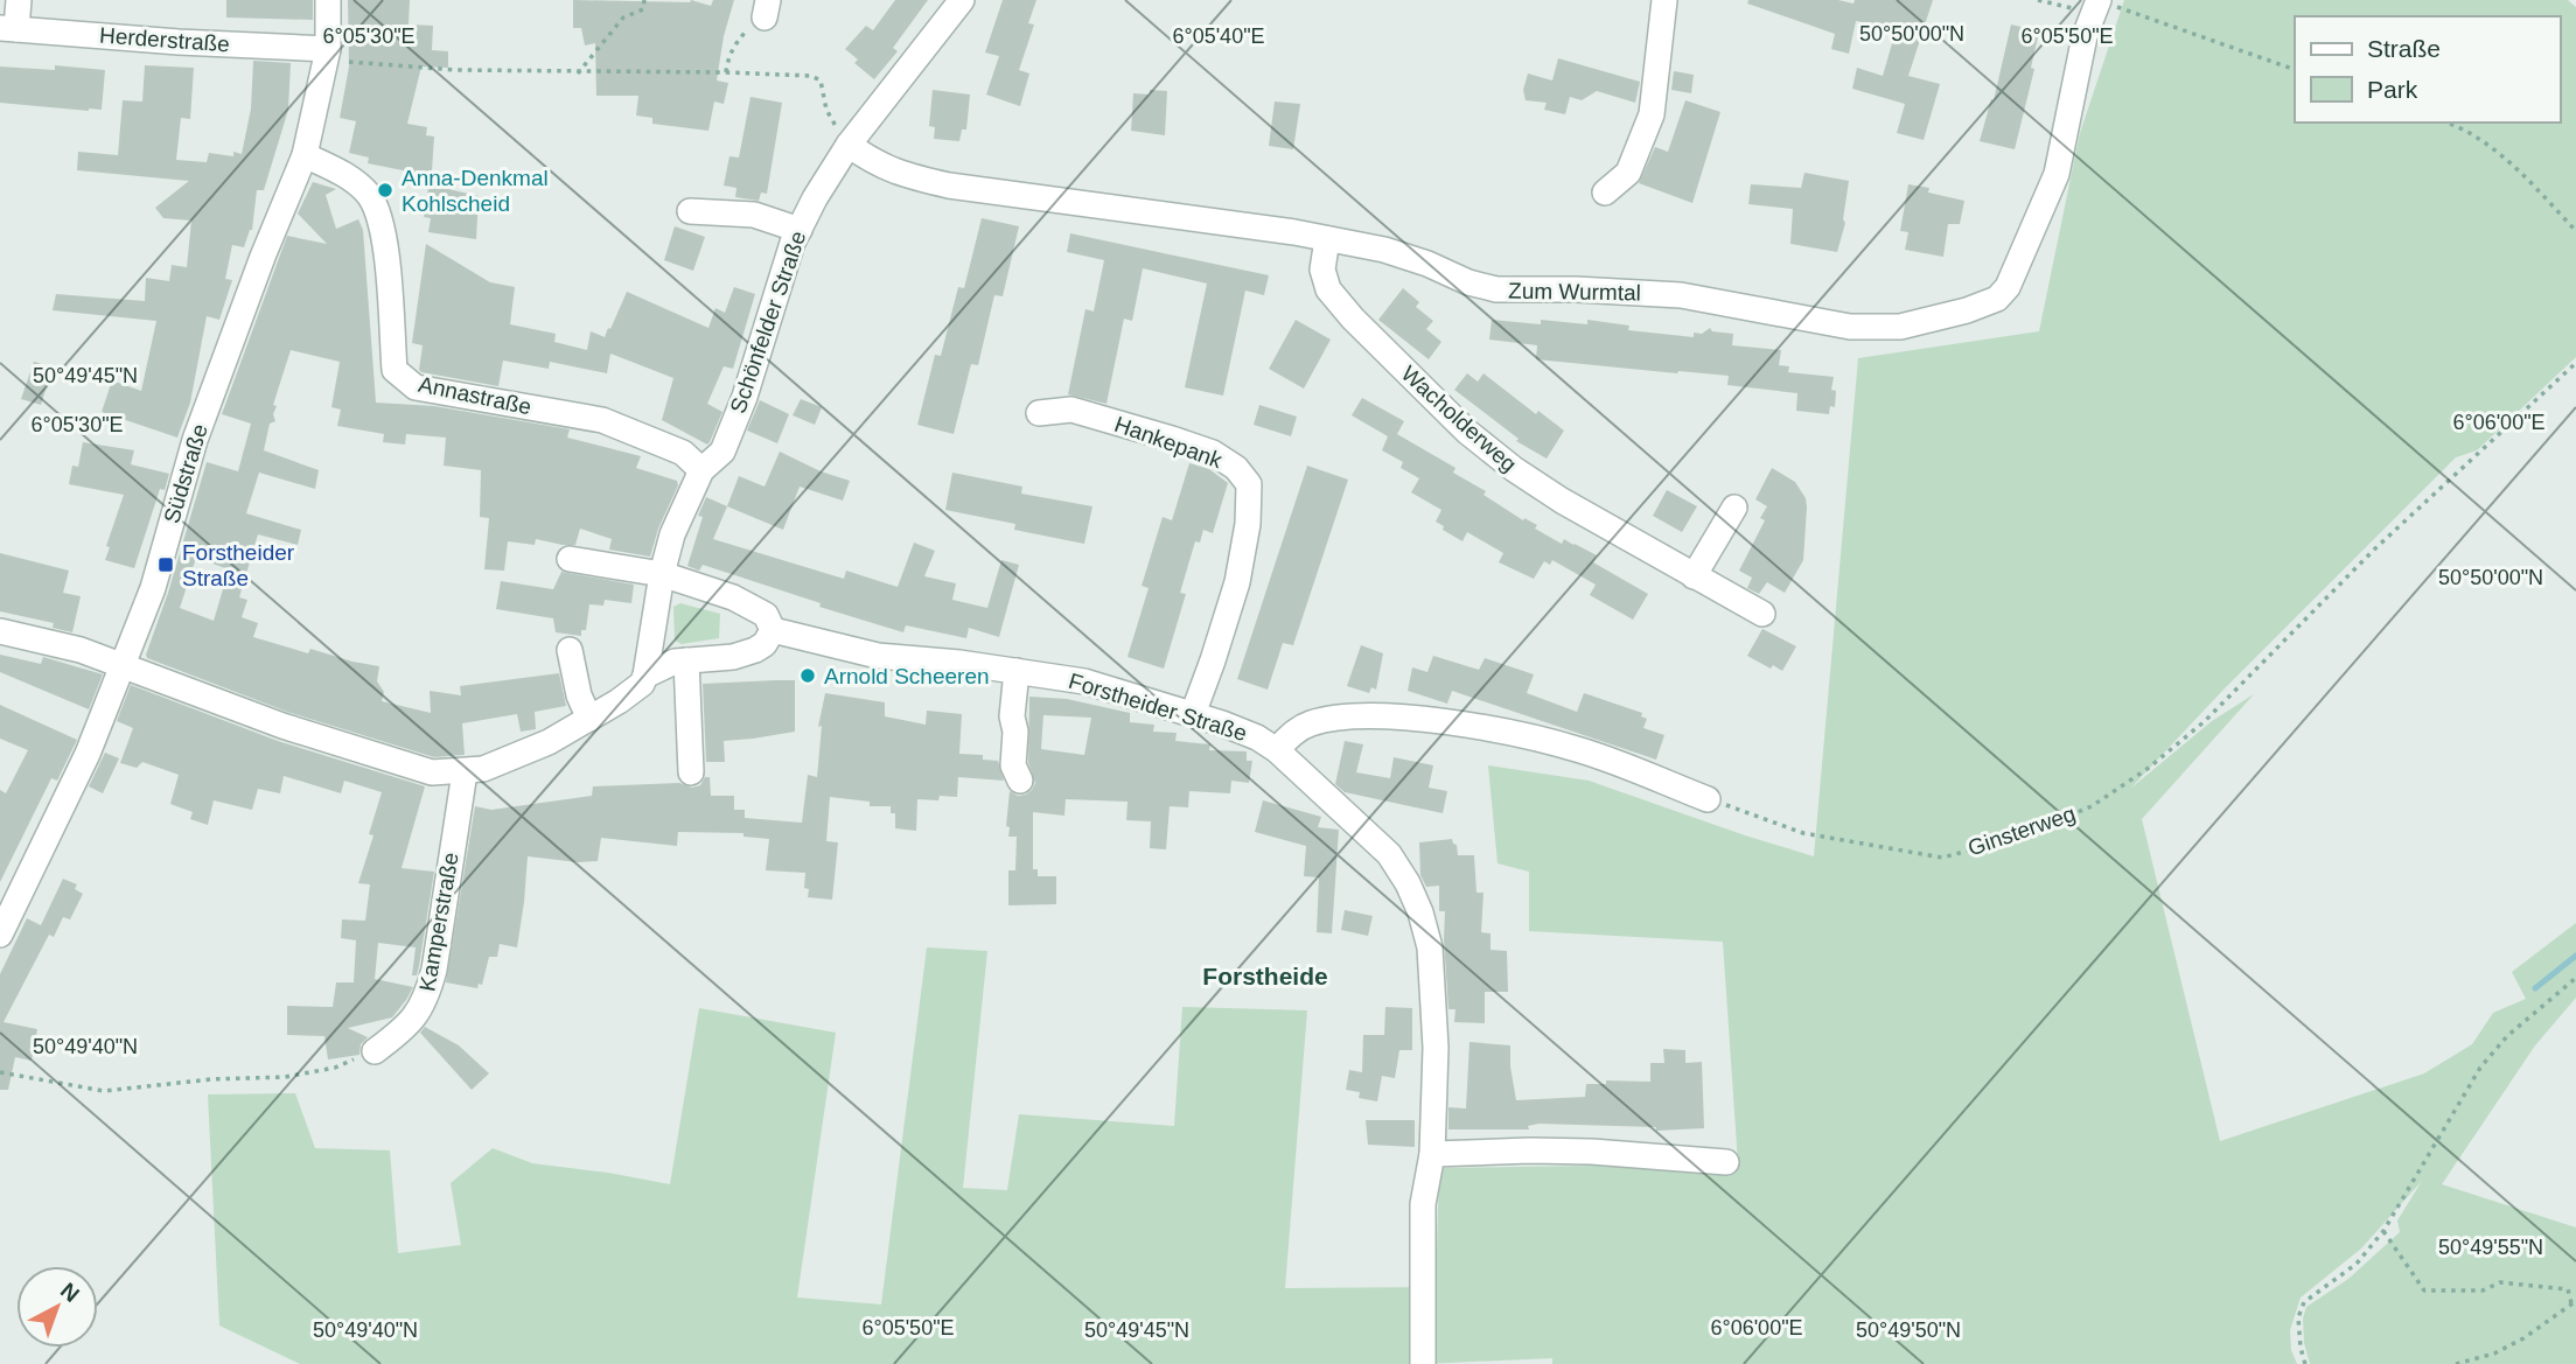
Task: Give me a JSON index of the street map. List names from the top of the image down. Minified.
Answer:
{"streets":{"street":["Herderstraße","Zum Wurmtal","Schönfelder Straße","Annastraße","Wacholderweg","Hankepank","Südstraße","Forstheider Straße","Kamperstraße"],"path":["Ginsterweg"]},"crossings":[["Herderstraße","Südstraße"],["Zum Wurmtal","Schönfelder Straße"],["Zum Wurmtal","Wacholderweg"],["Schönfelder Straße","Annastraße"],["Annastraße","Südstraße"],["Hankepank","Forstheider Straße"]],"districts":["Forstheide"],"places":{"other":["Anna-Denkmal Kohlscheid","Arnold Scheeren"],"transit":["Forstheider Straße"]},"legend":["Straße","Park"],"north":"top right","coordinates":["50°50'00\"N","6°05'30\"E","6°05'40\"E","6°05'50\"E","50°49'45\"N","6°06'00\"E","50°49'40\"N","50°49'55\"N","50°49'50\"N"]}
